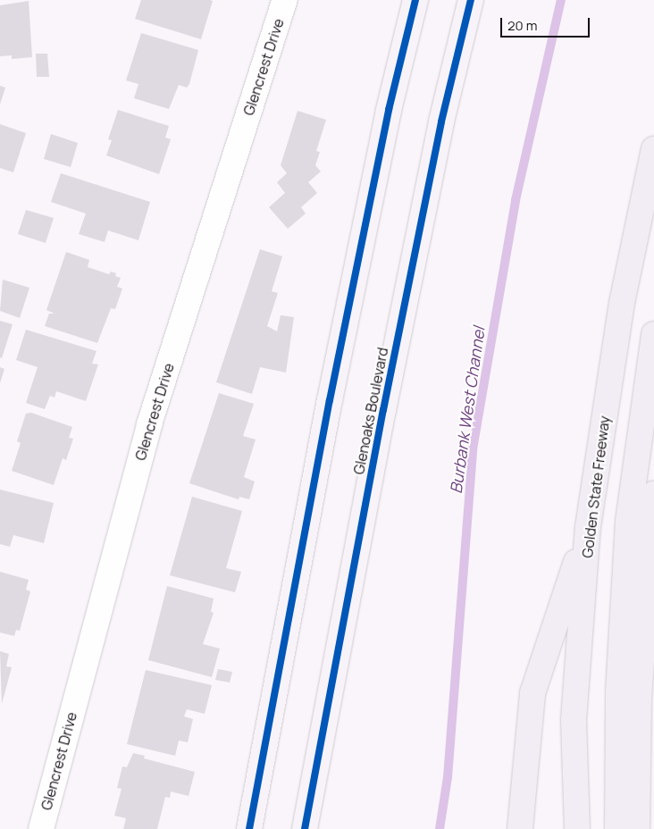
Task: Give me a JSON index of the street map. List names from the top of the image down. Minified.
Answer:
{"streets":{"highway":["Golden State Freeway"],"main road":["Glenoaks Boulevard"],"street":["Glencrest Drive"]},"water":["Burbank West Channel"],"scale_bar":"20 m"}
